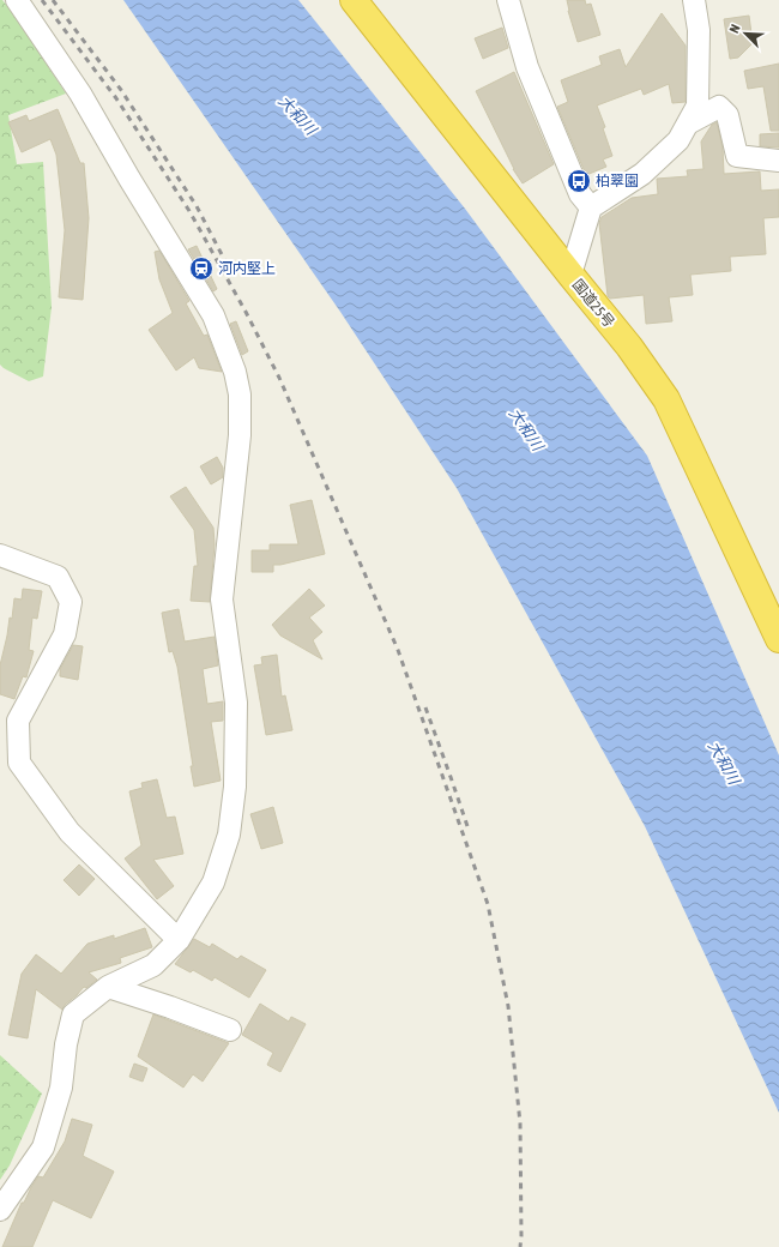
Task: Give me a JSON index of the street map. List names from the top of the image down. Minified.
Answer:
{"streets":{"highway":["国道25号"]},"water":["大和川"],"places":{"bus stop":["柏翠園"],"station":["河内堅上"]},"north":"top left"}
